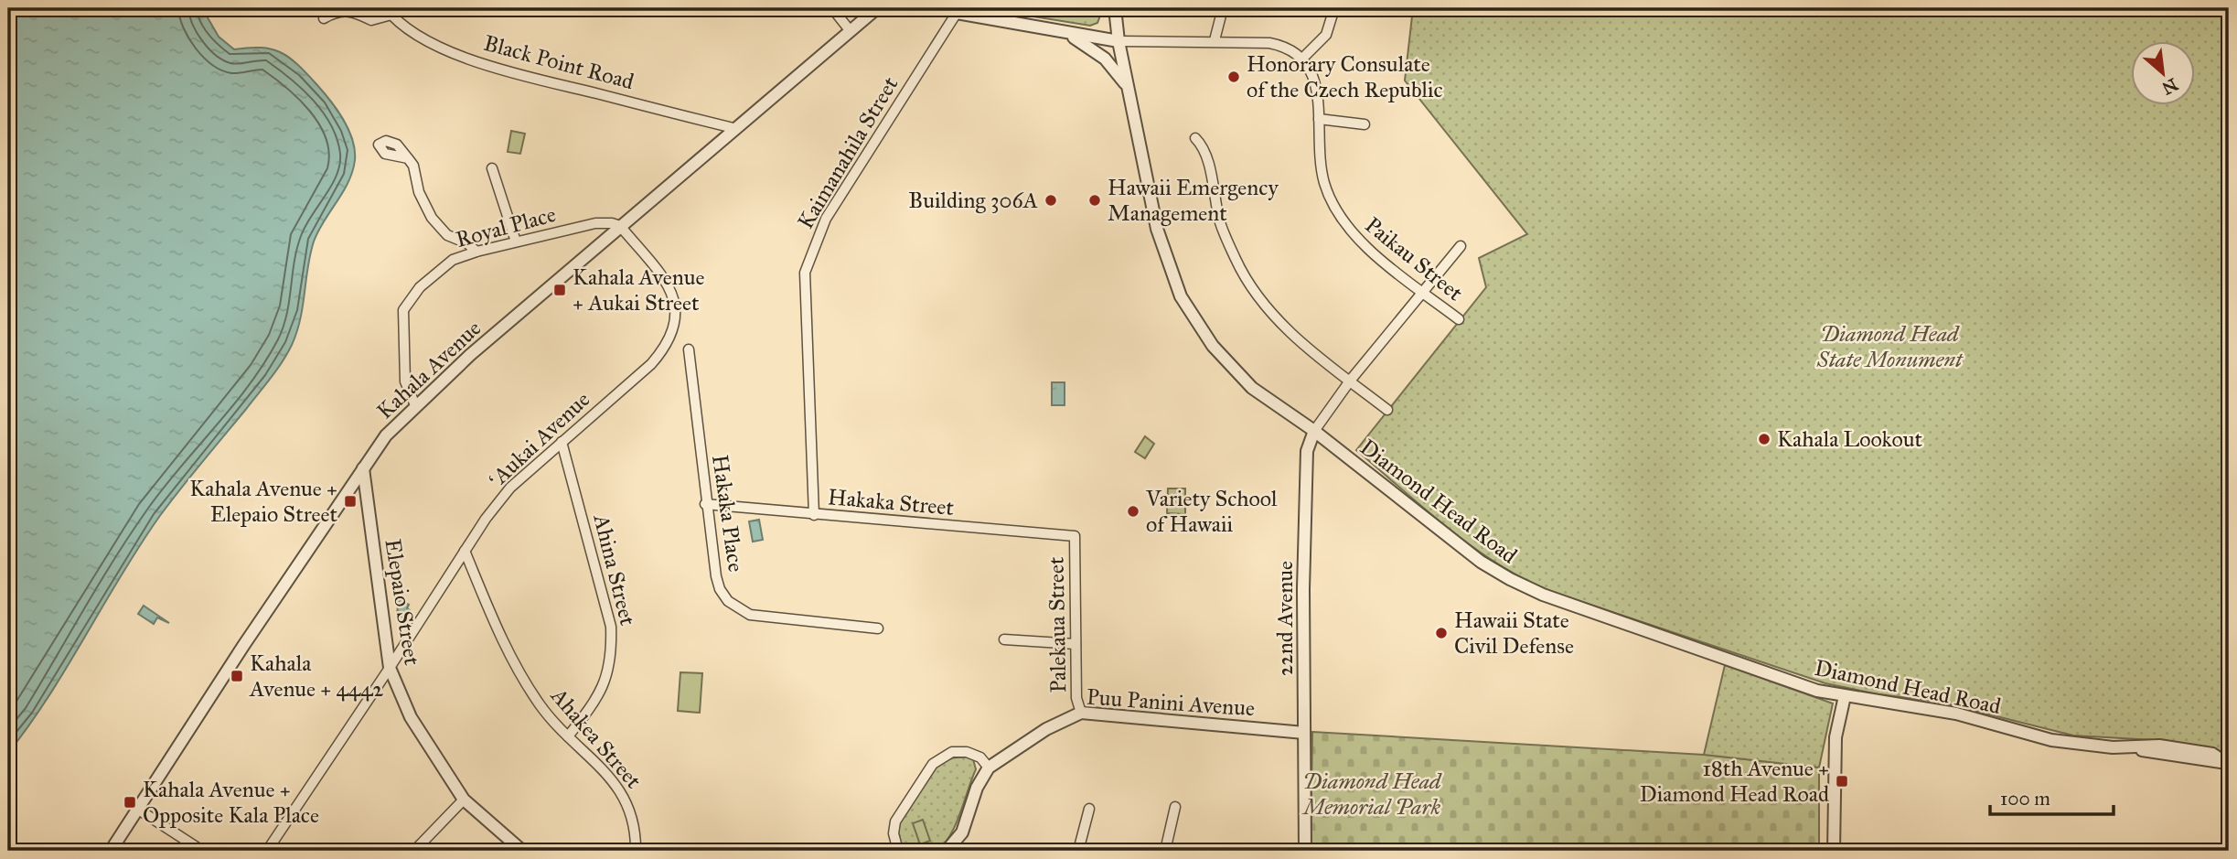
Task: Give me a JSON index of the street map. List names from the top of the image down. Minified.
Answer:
{"streets":{"street":["Black Point Road","Kaimanahila Street","Royal Place","Paikau Street","Kahala Avenue","ʻAukai Avenue","Diamond Head Road","Hakaka Street","Hakaka Place","Ahina Street","Elepaio Street","22nd Avenue","Palekaua Street","Puu Panini Avenue","Ahakea Street"]},"crossings":[["Black Point Road","Kahala Avenue"],["Kaimanahila Street","Hakaka Street"],["Royal Place","Kahala Avenue"],["Royal Place","ʻAukai Avenue"],["Paikau Street","22nd Avenue"],["Kahala Avenue","ʻAukai Avenue"],["Kahala Avenue","Elepaio Street"],["ʻAukai Avenue","Ahina Street"],["ʻAukai Avenue","Elepaio Street"],["ʻAukai Avenue","Ahakea Street"],["Diamond Head Road","22nd Avenue"],["Hakaka Street","Hakaka Place"],["Hakaka Street","Palekaua Street"],["Ahina Street","Ahakea Street"],["22nd Avenue","Puu Panini Avenue"],["Palekaua Street","Puu Panini Avenue"]],"parks":["Diamond Head State Monument","Diamond Head Memorial Park"],"places":{"other":["Honorary Consulate of the Czech Republic","Building 306A","Hawaii Emergency Management","Kahala Lookout","Variety School of Hawaii","Hawaii State Civil Defense"],"transit":["Kahala Avenue + Aukai Street","Kahala Avenue + Elepaio Street","Kahala Avenue + 4442","18th Avenue + Diamond Head Road","Kahala Avenue + Opposite Kala Place"]},"scale_bar":"100 m","north":"bottom right"}
